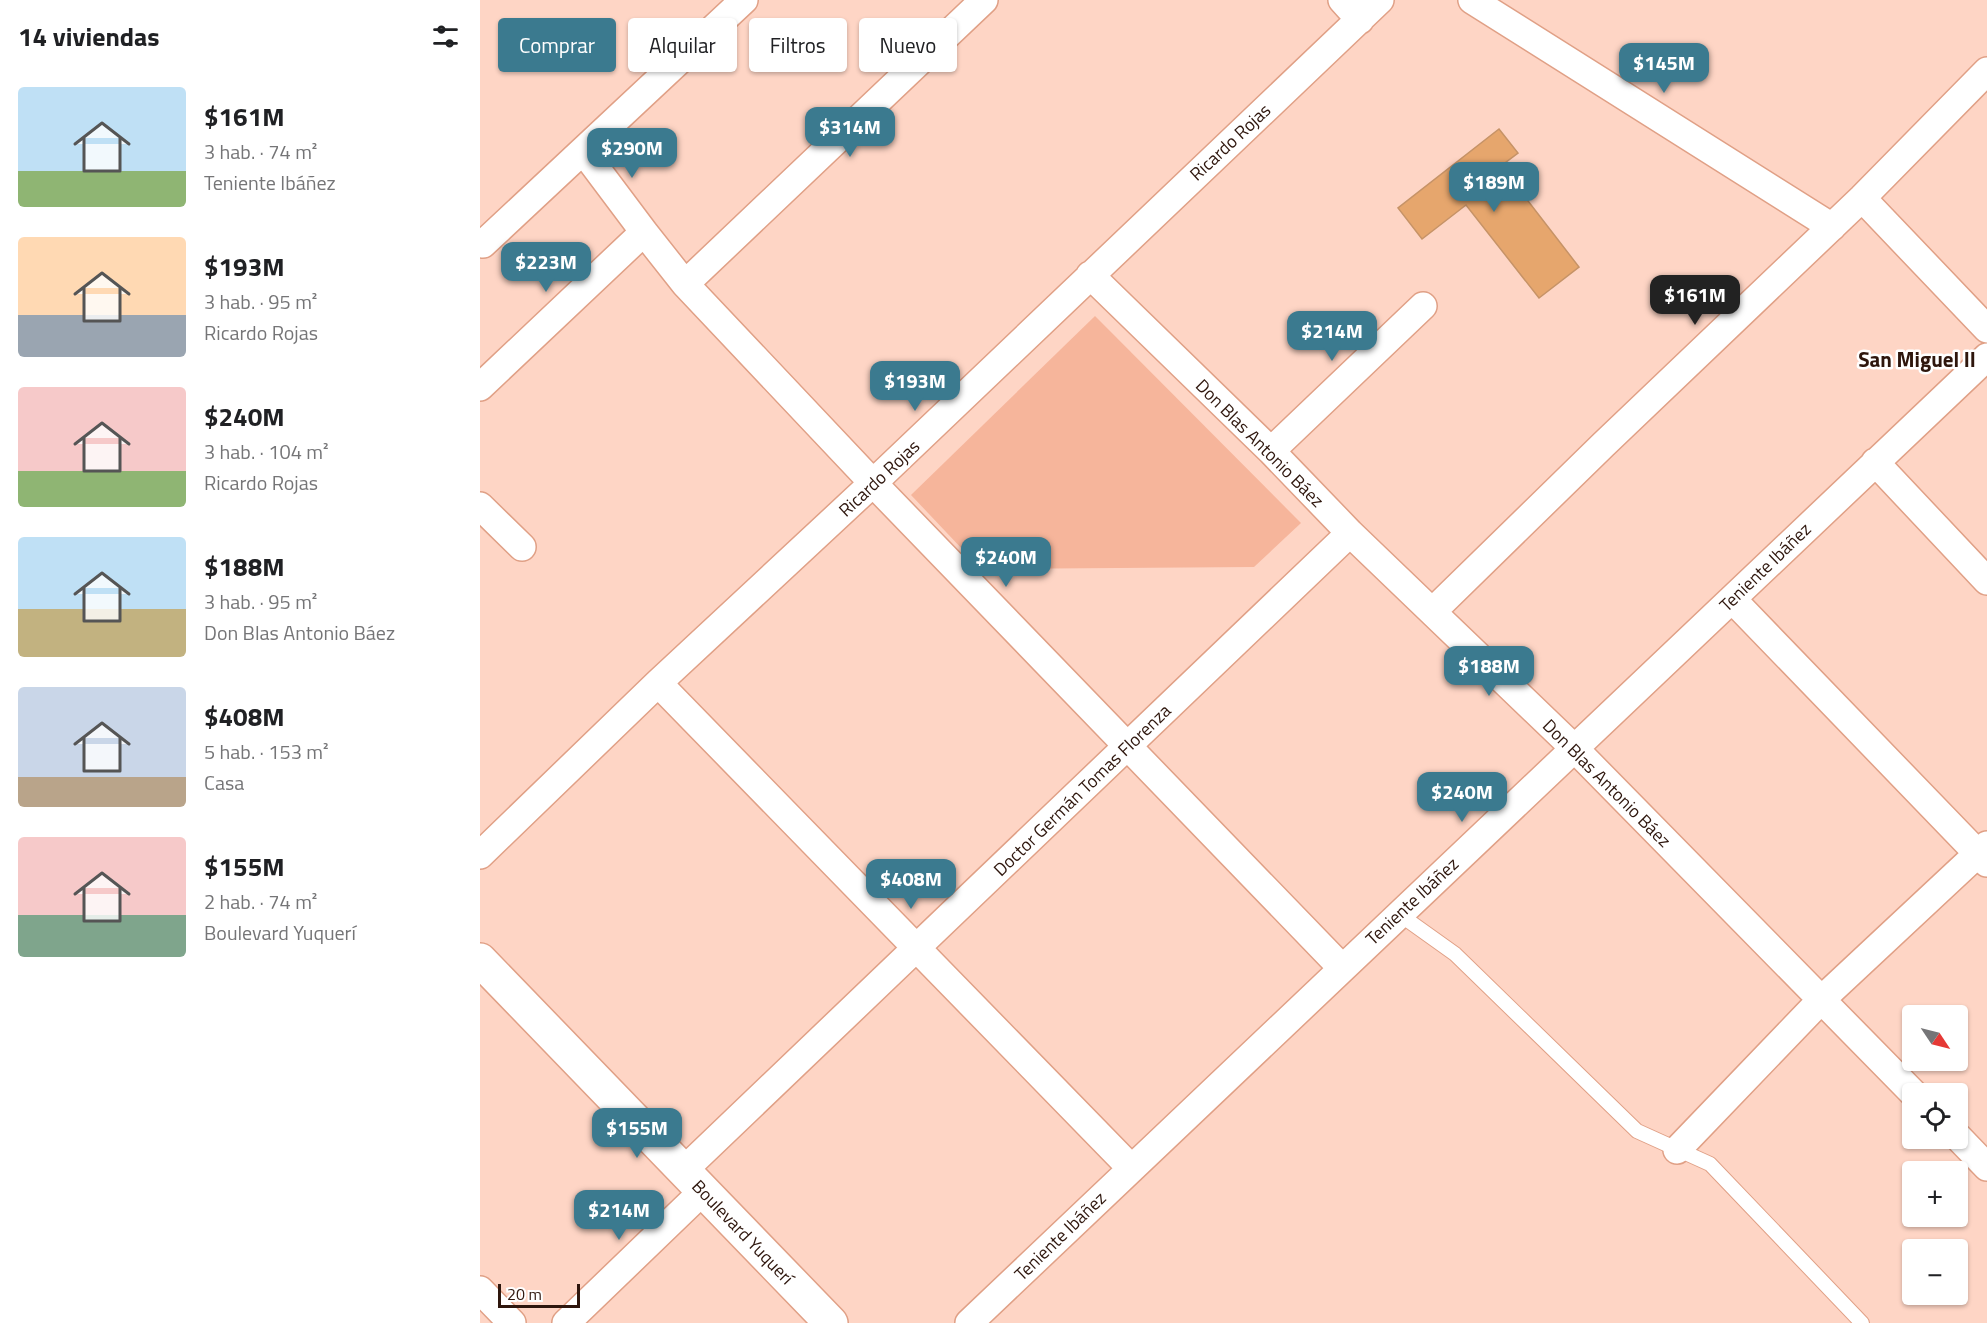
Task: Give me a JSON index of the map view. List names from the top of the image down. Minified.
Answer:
{"streets":{"main road":["Boulevard Yuquerí"],"street":["Ricardo Rojas","Don Blas Antonio Báez","Teniente Ibáñez","Doctor Germán Tomas Florenza"]},"crossings":[["Ricardo Rojas","Don Blas Antonio Báez"],["Don Blas Antonio Báez","Teniente Ibáñez"],["Don Blas Antonio Báez","Doctor Germán Tomas Florenza"],["Doctor Germán Tomas Florenza","Boulevard Yuquerí"]],"districts":["San Miguel II"],"scale_bar":"20 m","north":"bottom right","page":{"heading":"14 viviendas","chip":["Comprar","Alquilar","Filtros","Nuevo"],"price":["$145M","$314M","$290M","$189M","$223M","$161M","$214M","$193M","$240M","$188M","$240M","$408M","$155M","$214M"],"list":[{"name":"$161M","note":"3 hab. · 74 m² · Teniente Ibáñez"},{"name":"$193M","note":"3 hab. · 95 m² · Ricardo Rojas"},{"name":"$240M","note":"3 hab. · 104 m² · Ricardo Rojas"},{"name":"$188M","note":"3 hab. · 95 m² · Don Blas Antonio Báez"},{"name":"$408M","note":"5 hab. · 153 m² · Casa"},{"name":"$155M","note":"2 hab. · 74 m² · Boulevard Yuquerí"}],"map_buttons":["+","−"],"scale":"20 m"}}
